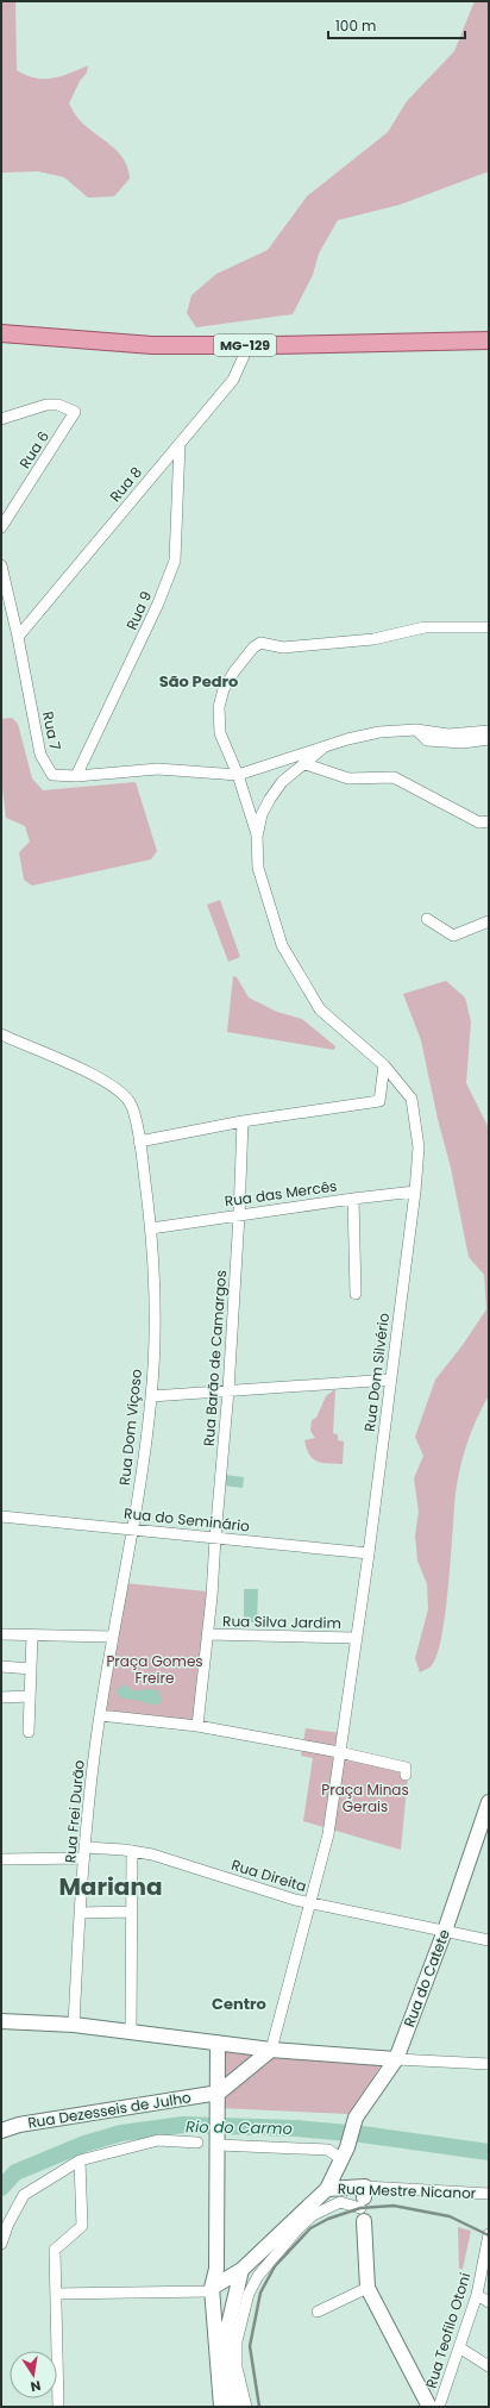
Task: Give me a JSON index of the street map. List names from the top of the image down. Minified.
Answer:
{"streets":{"main road":["MG-129"],"street":["Rua 6","Rua 8","Rua 9","Rua 7","Rua das Mercês","Rua Barão de Camargos","Rua Dom Silvério","Rua Dom Viçoso","Rua do Seminário","Rua Silva Jardim","Rua Frei Durão","Rua Direita","Rua do Catete","Rua Dezesseis de Julho","Rua Mestre Nicanor","Rua Teofilo Otoni"]},"crossings":[["MG-129","Rua 8"],["Rua 8","Rua 9"],["Rua 8","Rua 7"],["Rua 9","Rua 7"],["Rua das Mercês","Rua Barão de Camargos"],["Rua das Mercês","Rua Dom Silvério"],["Rua das Mercês","Rua Dom Viçoso"],["Rua Barão de Camargos","Rua do Seminário"],["Rua Barão de Camargos","Rua Silva Jardim"],["Rua Dom Silvério","Rua do Seminário"],["Rua Dom Silvério","Rua Silva Jardim"],["Rua Dom Viçoso","Rua do Seminário"],["Rua Dom Viçoso","Rua Frei Durão"],["Rua Frei Durão","Rua Direita"],["Rua Direita","Rua do Catete"],["Rua do Catete","Rua Mestre Nicanor"]],"districts":["São Pedro","Mariana","Centro"],"water":["Rio do Carmo"],"parks":["Praça Gomes Freire","Praça Minas Gerais"],"scale_bar":"100 m","north":"bottom"}
